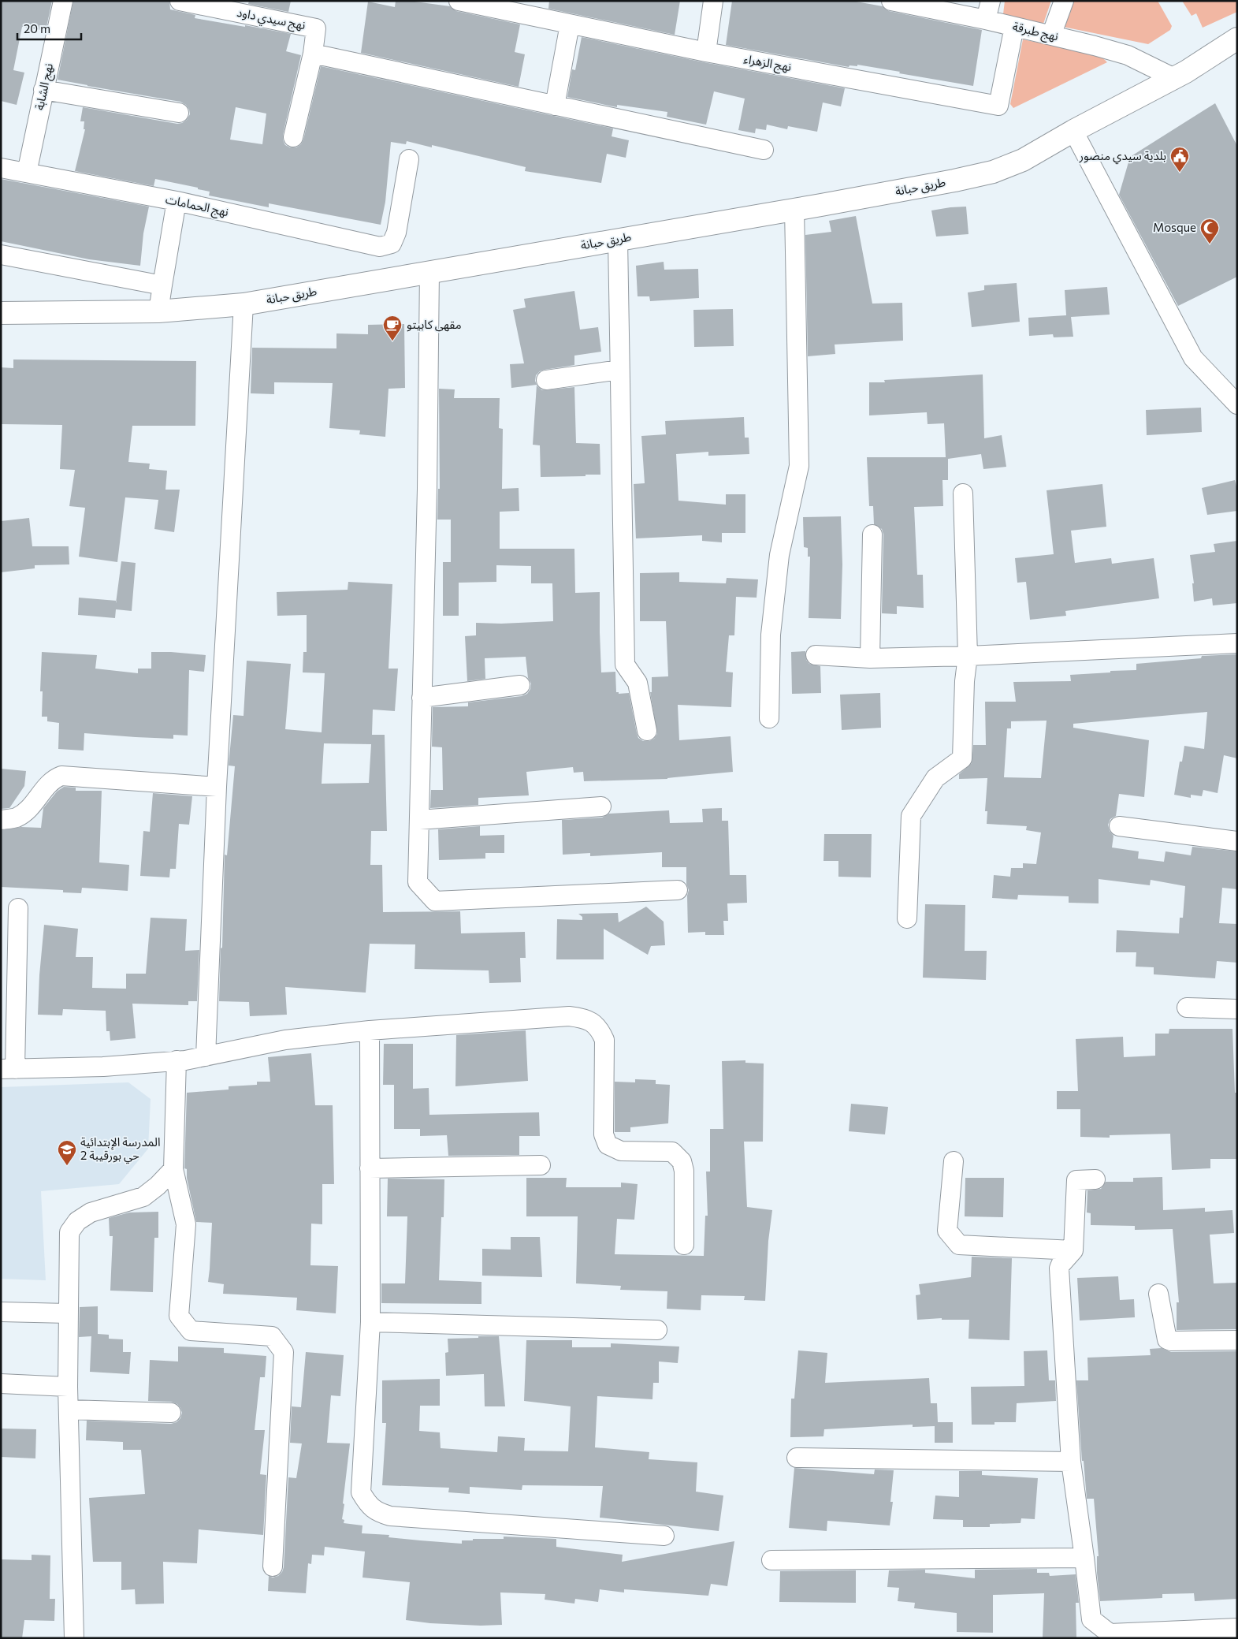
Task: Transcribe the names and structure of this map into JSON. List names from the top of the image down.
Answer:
{
  "streets": {
    "street": [
      "نهج سيدي داود",
      "نهج طبرقة",
      "نهج الزهراء",
      "نهج الشابة",
      "طريق حبانة",
      "نهج الحمامات"
    ]
  },
  "crossings": [
    ["نهج طبرقة", "نهج الزهراء"],
    ["نهج طبرقة", "طريق حبانة"],
    ["نهج الشابة", "نهج الحمامات"]
  ],
  "places": {
    "public building": ["بلدية سيدي منصور"],
    "mosque": ["Mosque"],
    "cafe": ["مقهى كابيتو"],
    "school or university": ["المدرسة الإبتدائية حي بورقيبة 2"]
  },
  "scale_bar": "20 m"
}
